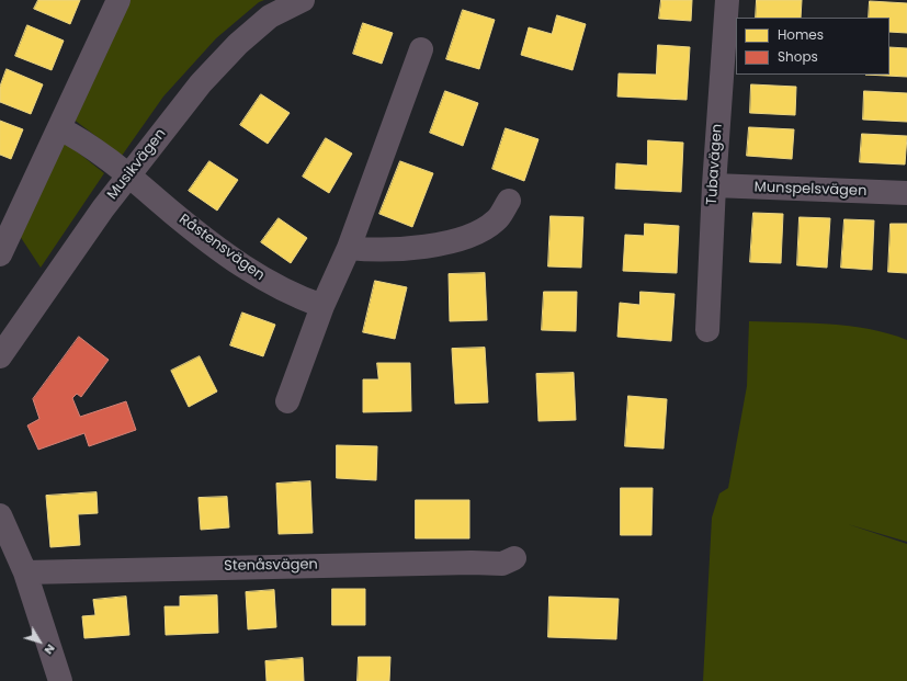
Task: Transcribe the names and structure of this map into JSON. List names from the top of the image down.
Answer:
{
  "streets": {
    "street": [
      "Musikvägen",
      "Tubavägen",
      "Munspelsvägen",
      "Råstensvägen",
      "Stenåsvägen"
    ]
  },
  "crossings": [
    ["Musikvägen", "Råstensvägen"],
    ["Tubavägen", "Munspelsvägen"]
  ],
  "legend": ["Homes", "Shops"],
  "north": "bottom right"
}
